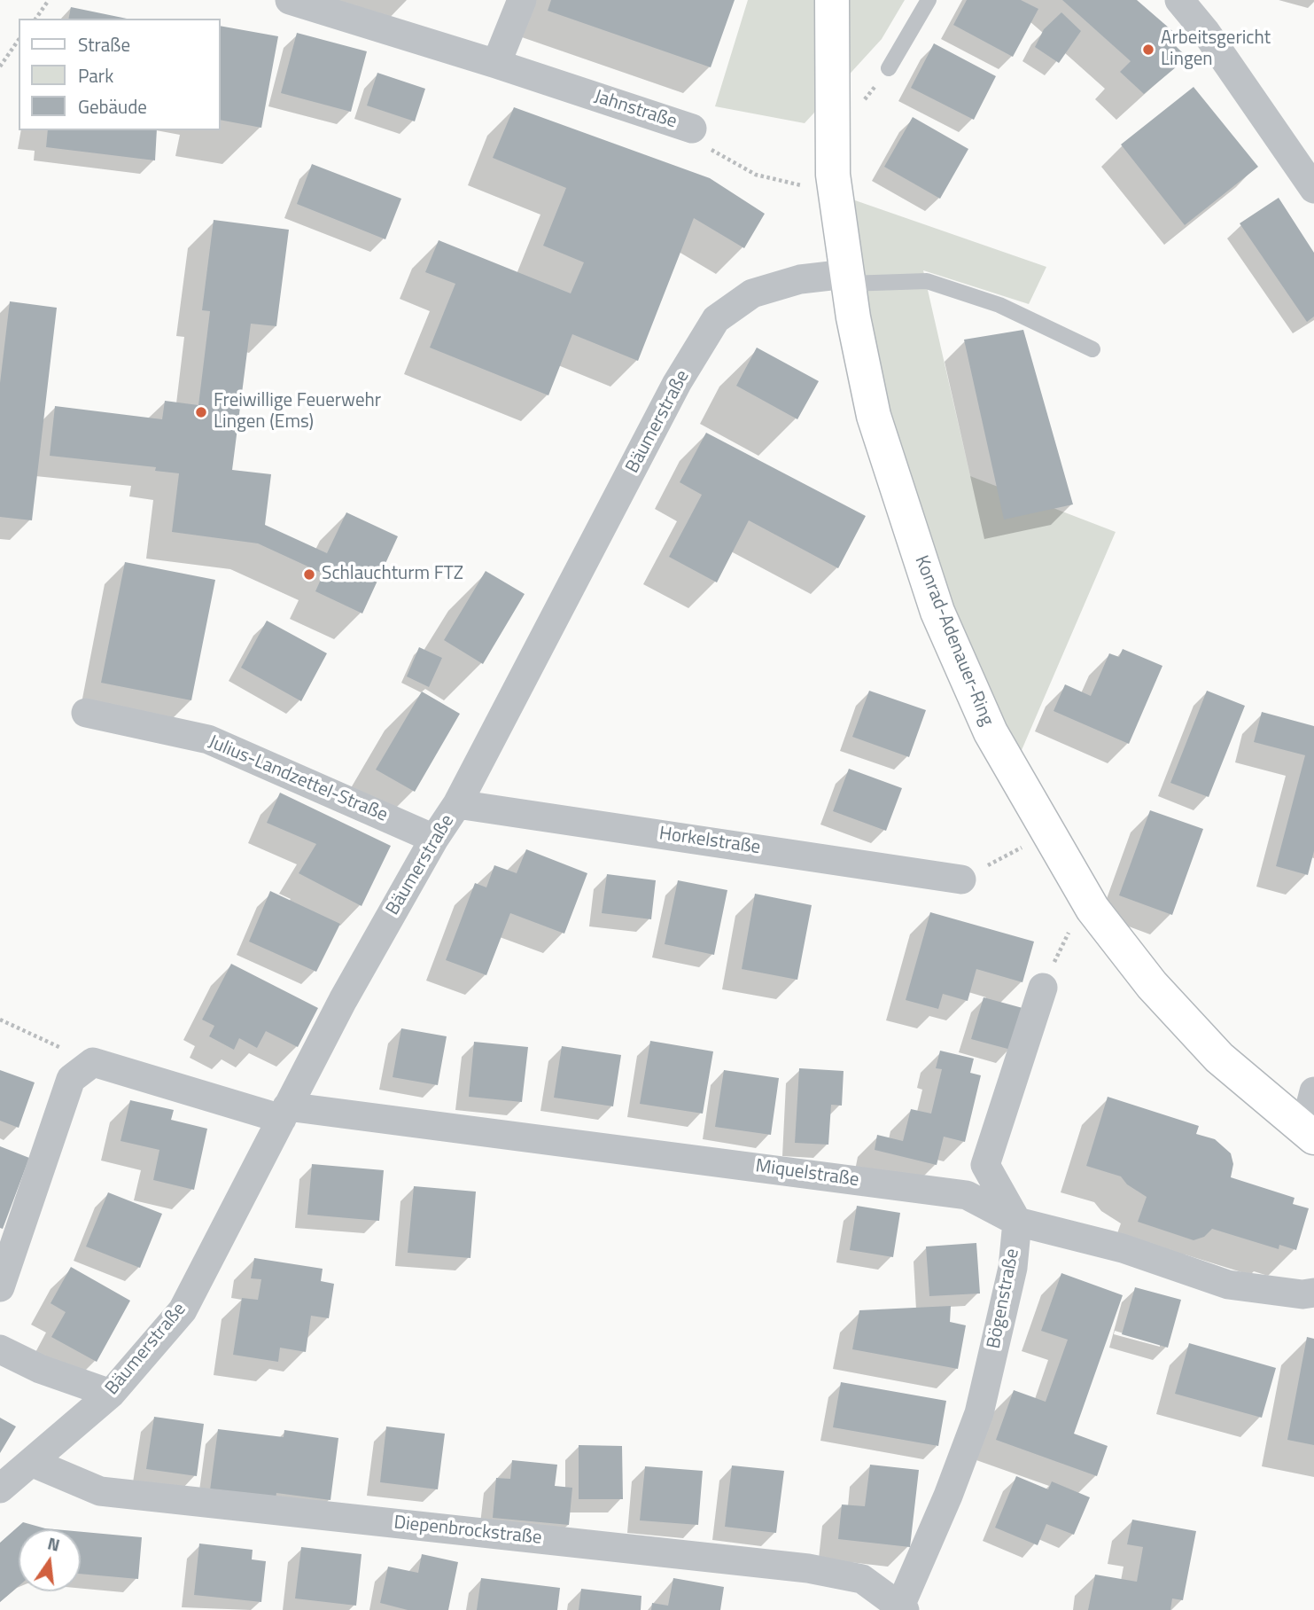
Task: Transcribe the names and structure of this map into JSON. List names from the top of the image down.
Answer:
{
  "streets": {
    "main road": ["Konrad-Adenauer-Ring"],
    "street": [
      "Jahnstraße",
      "Bäumerstraße",
      "Julius-Landzettel-Straße",
      "Horkelstraße",
      "Miquelstraße",
      "Bögenstraße",
      "Diepenbrockstraße"
    ]
  },
  "crossings": [
    ["Jahnstraße", "Konrad-Adenauer-Ring"],
    ["Bäumerstraße", "Konrad-Adenauer-Ring"],
    ["Bäumerstraße", "Julius-Landzettel-Straße"],
    ["Bäumerstraße", "Horkelstraße"],
    ["Bäumerstraße", "Miquelstraße"],
    ["Bäumerstraße", "Diepenbrockstraße"],
    ["Miquelstraße", "Bögenstraße"],
    ["Bögenstraße", "Diepenbrockstraße"]
  ],
  "places": ["Arbeitsgericht Lingen", "Freiwillige Feuerwehr Lingen (Ems)", "Schlauchturm FTZ"],
  "legend": ["Straße", "Park", "Gebäude"],
  "north": "top"
}
